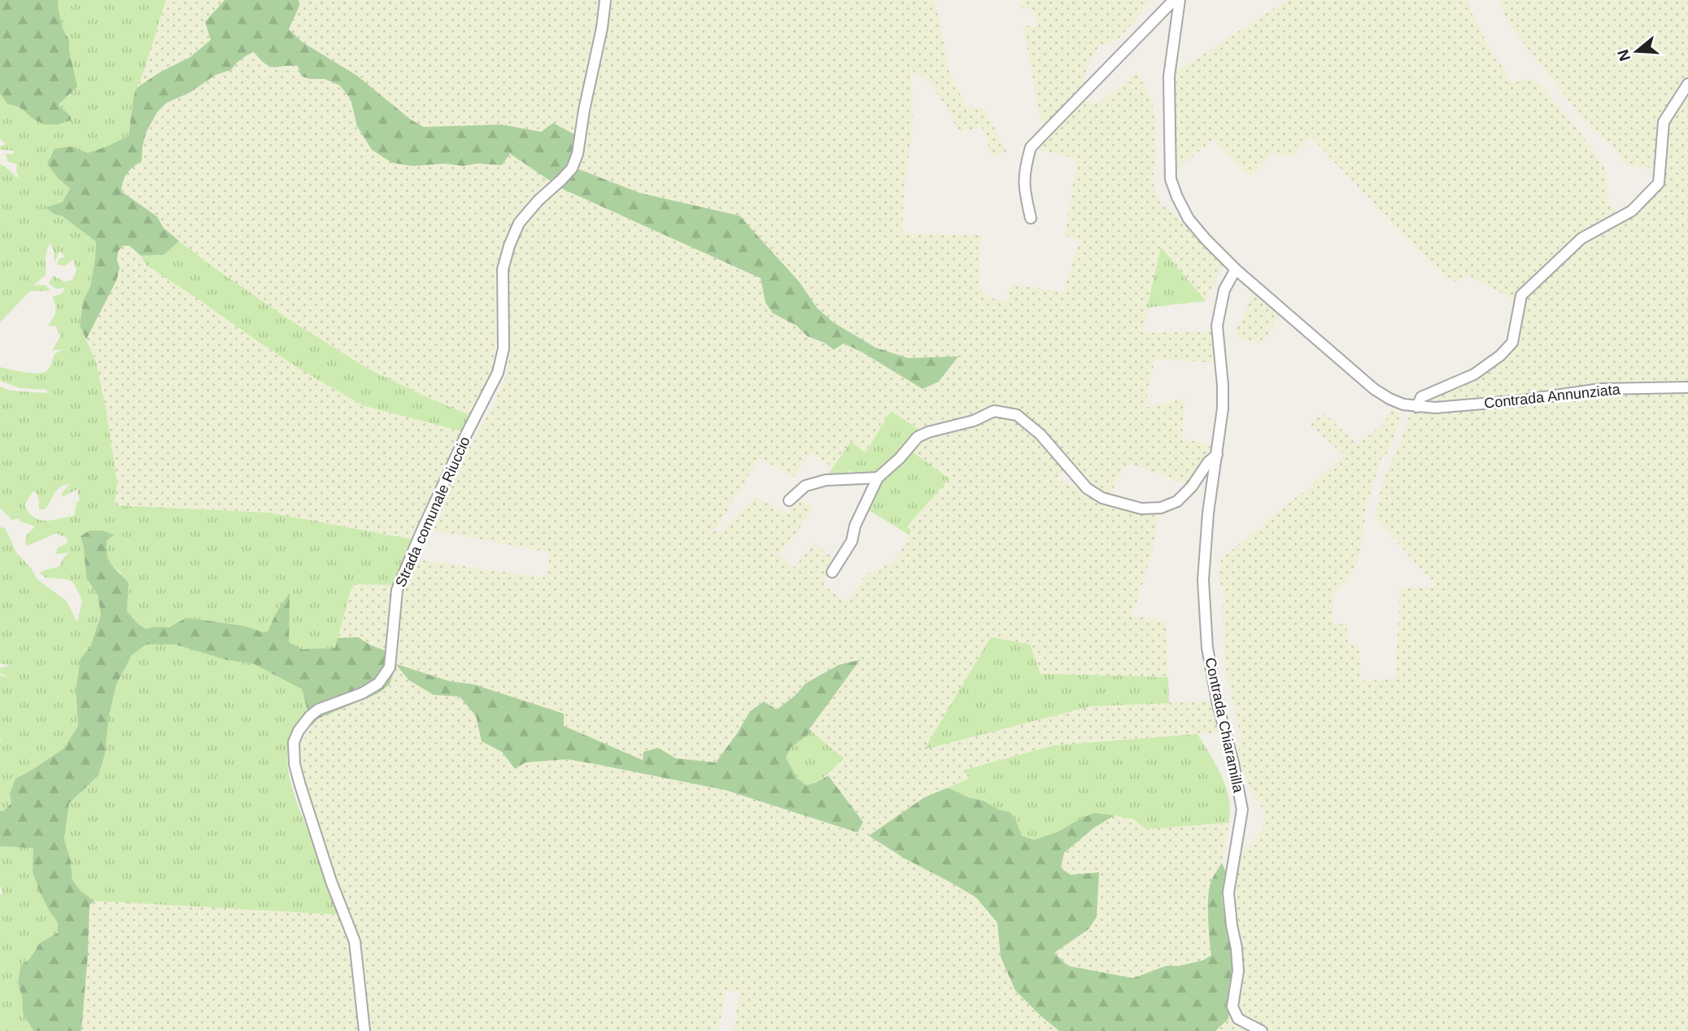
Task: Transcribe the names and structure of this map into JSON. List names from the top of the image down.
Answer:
{
  "streets": {
    "street": ["Contrada Annunziata", "Strada comunale Riuccio", "Contrada Chiaramilla"]
  },
  "crossings": [
    ["Contrada Annunziata", "Contrada Chiaramilla"]
  ],
  "north": "left"
}
